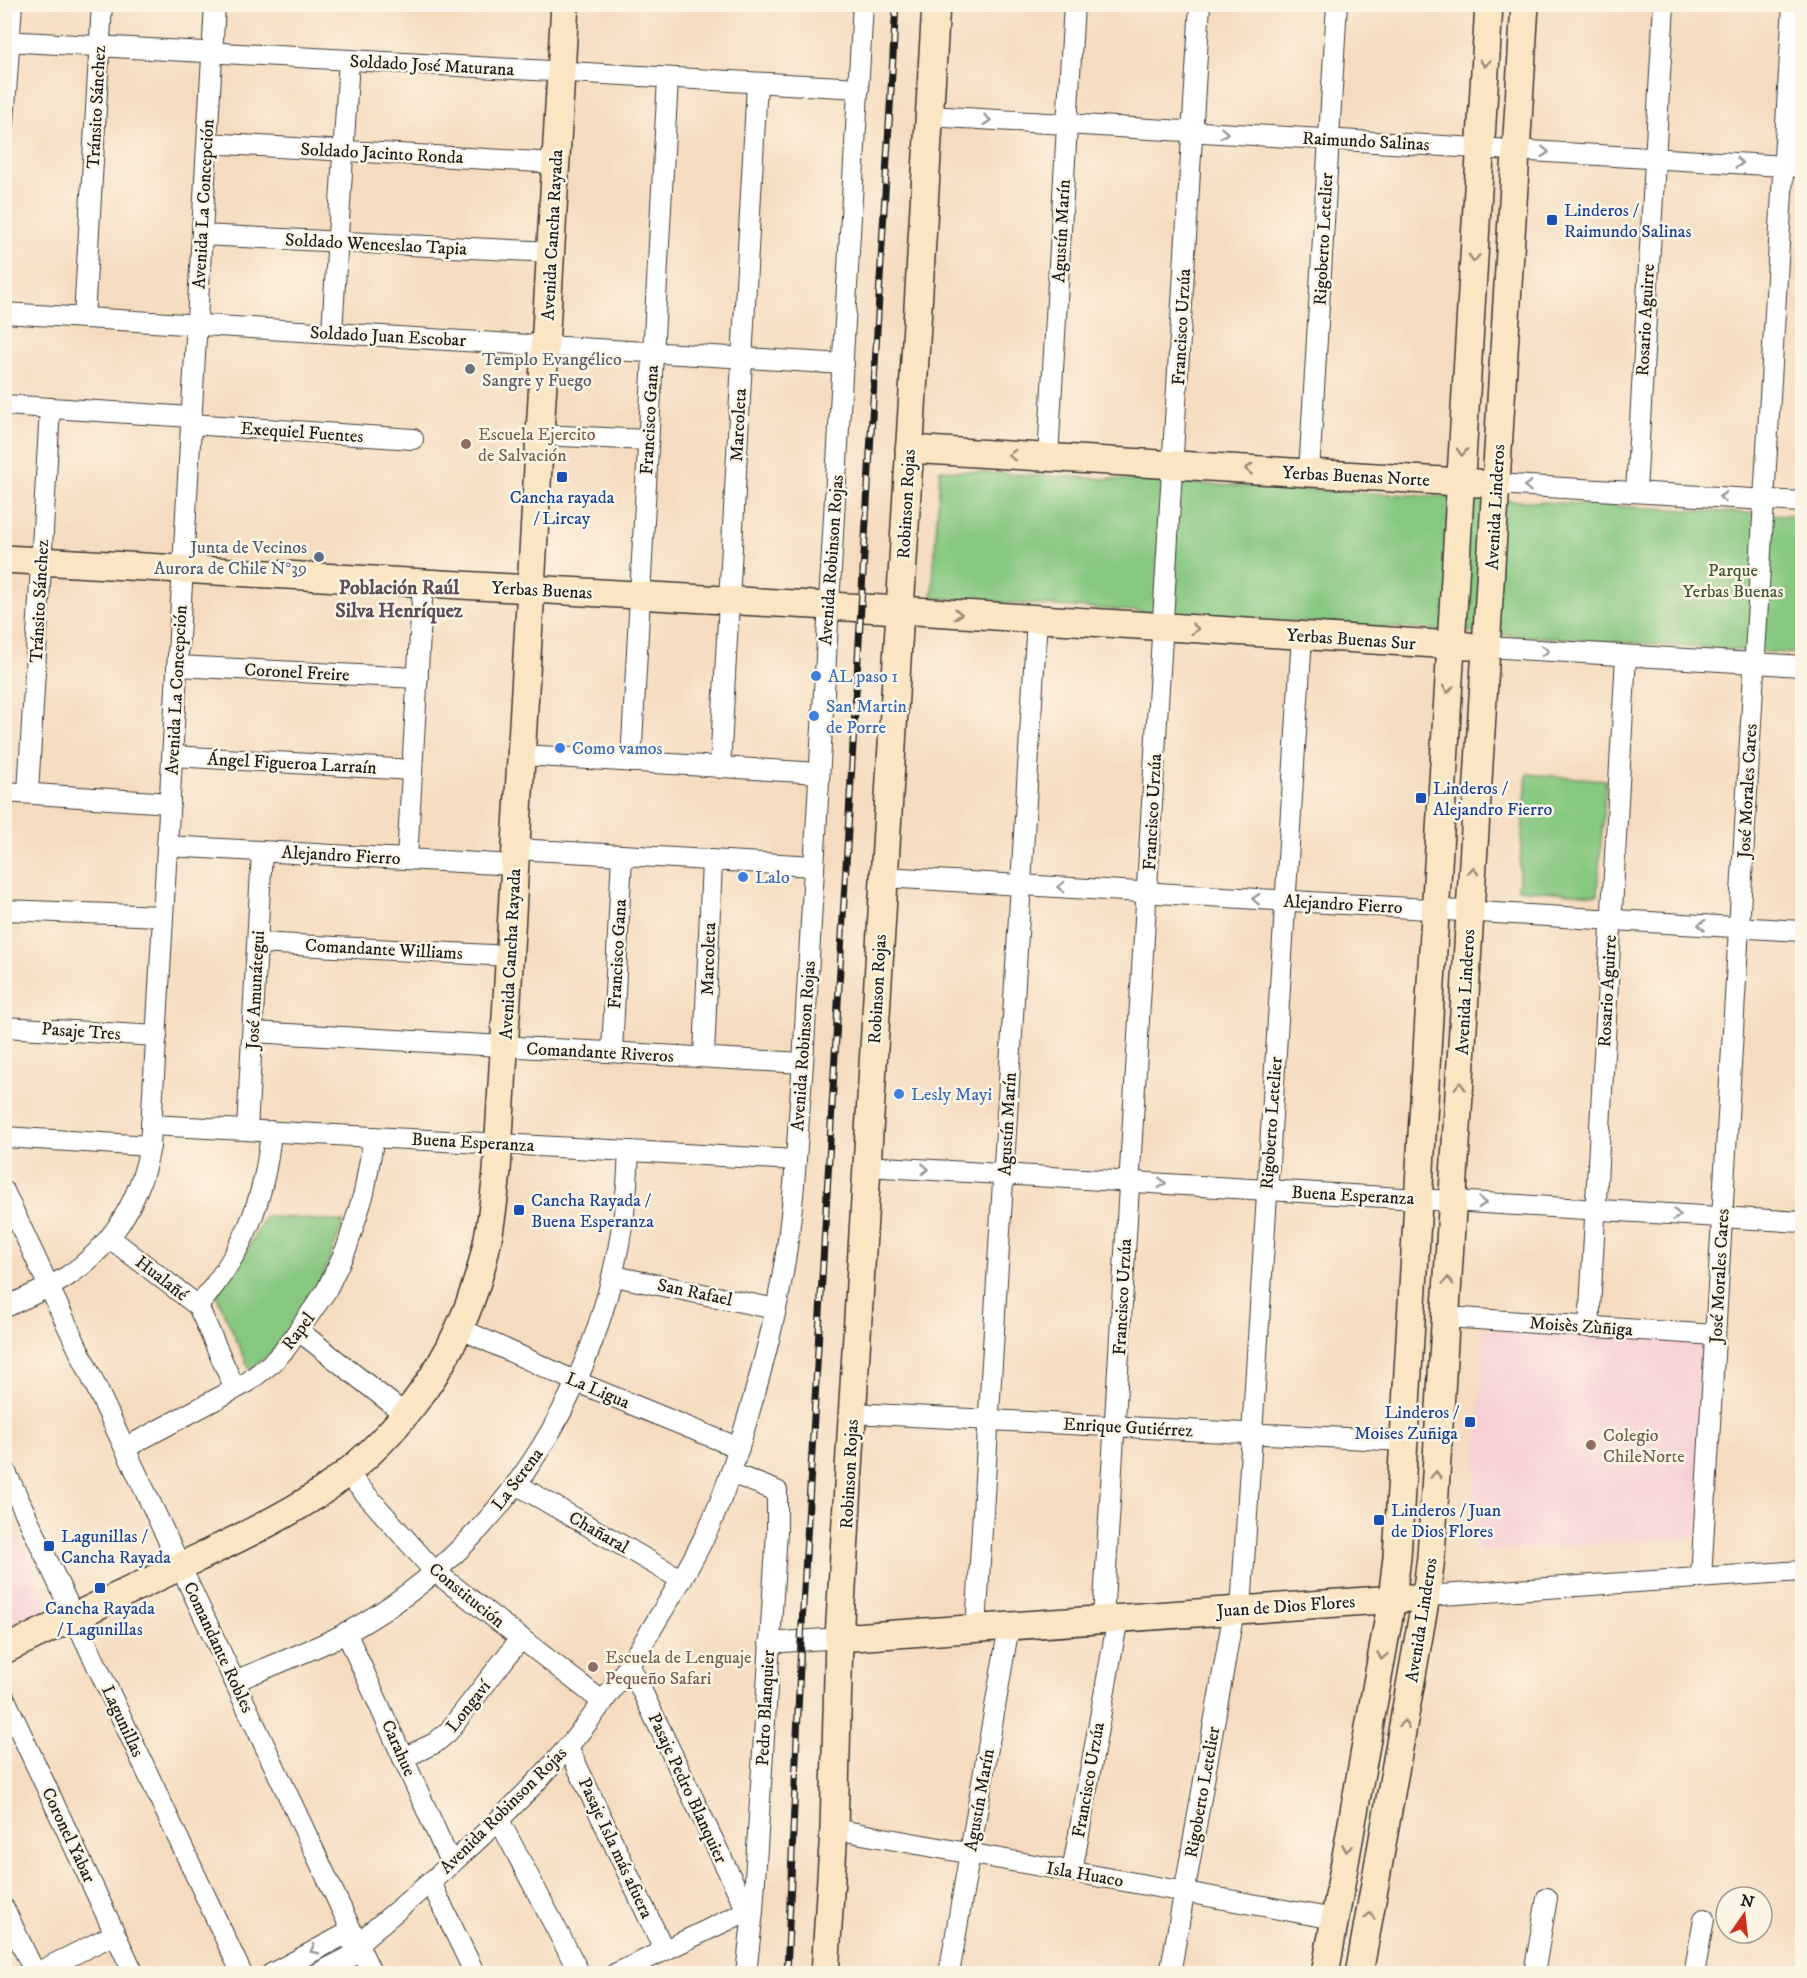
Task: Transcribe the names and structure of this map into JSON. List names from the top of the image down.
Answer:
{
  "streets": {
    "street": [
      "Soldado José Maturana",
      "Tránsito Sánchez",
      "Raimundo Salinas",
      "Soldado Jacinto Ronda",
      "Avenida La Concepción",
      "Agustín Marín",
      "Avenida Cancha Rayada",
      "Rigoberto Letelier",
      "Soldado Wenceslao Tapia",
      "Rosario Aguirre",
      "Francisco Urzúa",
      "Soldado Juan Escobar",
      "Francisco Gana",
      "Marcoleta",
      "Exequiel Fuentes",
      "Yerbas Buenas Norte",
      "Robinson Rojas",
      "Avenida Linderos",
      "Avenida Robinson Rojas",
      "Yerbas Buenas",
      "Yerbas Buenas Sur",
      "Coronel Freire",
      "Ángel Figueroa Larraín",
      "José Morales Cares",
      "Alejandro Fierro",
      "Comandante Williams",
      "José Amunátegui",
      "Pasaje Tres",
      "Comandante Riveros",
      "Buena Esperanza",
      "Hualañé",
      "San Rafael",
      "Moisès Zùñiga",
      "Rapel",
      "La Ligua",
      "Enrique Gutiérrez",
      "La Serena",
      "Chañaral",
      "Constitución",
      "Juan de Dios Flores",
      "Comandante Robles",
      "Longaví",
      "Pedro Blanquier",
      "Lagunillas",
      "Carahue",
      "Pasaje Pedro Blanquier",
      "Coronel Yabar",
      "Pasaje Isla más afuera",
      "Isla Huaco"
    ]
  },
  "crossings": [
    ["Soldado José Maturana", "Tránsito Sánchez"],
    ["Soldado José Maturana", "Avenida La Concepción"],
    ["Soldado José Maturana", "Avenida Cancha Rayada"],
    ["Soldado José Maturana", "Francisco Gana"],
    ["Soldado José Maturana", "Marcoleta"],
    ["Soldado José Maturana", "Avenida Robinson Rojas"],
    ["Tránsito Sánchez", "Soldado Juan Escobar"],
    ["Tránsito Sánchez", "Exequiel Fuentes"],
    ["Tránsito Sánchez", "Yerbas Buenas"],
    ["Raimundo Salinas", "Agustín Marín"],
    ["Raimundo Salinas", "Rigoberto Letelier"],
    ["Raimundo Salinas", "Rosario Aguirre"],
    ["Raimundo Salinas", "Francisco Urzúa"],
    ["Raimundo Salinas", "Robinson Rojas"],
    ["Raimundo Salinas", "Avenida Linderos"],
    ["Raimundo Salinas", "José Morales Cares"],
    ["Soldado Jacinto Ronda", "Avenida La Concepción"],
    ["Soldado Jacinto Ronda", "Avenida Cancha Rayada"],
    ["Avenida La Concepción", "Soldado Wenceslao Tapia"],
    ["Avenida La Concepción", "Soldado Juan Escobar"],
    ["Avenida La Concepción", "Exequiel Fuentes"],
    ["Avenida La Concepción", "Yerbas Buenas"],
    ["Avenida La Concepción", "Coronel Freire"],
    ["Avenida La Concepción", "Ángel Figueroa Larraín"],
    ["Avenida La Concepción", "Alejandro Fierro"],
    ["Avenida La Concepción", "Pasaje Tres"],
    ["Avenida La Concepción", "Buena Esperanza"],
    ["Avenida La Concepción", "Hualañé"],
    ["Avenida La Concepción", "Comandante Robles"],
    ["Agustín Marín", "Yerbas Buenas Norte"],
    ["Agustín Marín", "Yerbas Buenas Sur"],
    ["Agustín Marín", "Alejandro Fierro"],
    ["Agustín Marín", "Buena Esperanza"],
    ["Agustín Marín", "Enrique Gutiérrez"],
    ["Agustín Marín", "Juan de Dios Flores"],
    ["Agustín Marín", "Isla Huaco"],
    ["Avenida Cancha Rayada", "Soldado Wenceslao Tapia"],
    ["Avenida Cancha Rayada", "Soldado Juan Escobar"],
    ["Avenida Cancha Rayada", "Yerbas Buenas"],
    ["Avenida Cancha Rayada", "Alejandro Fierro"],
    ["Avenida Cancha Rayada", "Comandante Williams"],
    ["Avenida Cancha Rayada", "Comandante Riveros"],
    ["Avenida Cancha Rayada", "Buena Esperanza"],
    ["Avenida Cancha Rayada", "La Ligua"],
    ["Avenida Cancha Rayada", "Constitución"],
    ["Avenida Cancha Rayada", "Comandante Robles"],
    ["Avenida Cancha Rayada", "Lagunillas"],
    ["Rigoberto Letelier", "Yerbas Buenas Norte"],
    ["Rigoberto Letelier", "Yerbas Buenas Sur"],
    ["Rigoberto Letelier", "Alejandro Fierro"],
    ["Rigoberto Letelier", "Buena Esperanza"],
    ["Rigoberto Letelier", "Enrique Gutiérrez"],
    ["Rigoberto Letelier", "Juan de Dios Flores"],
    ["Rigoberto Letelier", "Isla Huaco"],
    ["Rosario Aguirre", "Yerbas Buenas Norte"],
    ["Rosario Aguirre", "Yerbas Buenas Sur"],
    ["Rosario Aguirre", "Alejandro Fierro"],
    ["Rosario Aguirre", "Buena Esperanza"],
    ["Rosario Aguirre", "Moisès Zùñiga"],
    ["Francisco Urzúa", "Yerbas Buenas Norte"],
    ["Francisco Urzúa", "Yerbas Buenas Sur"],
    ["Francisco Urzúa", "Alejandro Fierro"],
    ["Francisco Urzúa", "Buena Esperanza"],
    ["Francisco Urzúa", "Enrique Gutiérrez"],
    ["Francisco Urzúa", "Juan de Dios Flores"],
    ["Francisco Urzúa", "Isla Huaco"],
    ["Soldado Juan Escobar", "Francisco Gana"],
    ["Soldado Juan Escobar", "Marcoleta"],
    ["Soldado Juan Escobar", "Avenida Robinson Rojas"],
    ["Francisco Gana", "Yerbas Buenas"],
    ["Francisco Gana", "Alejandro Fierro"],
    ["Francisco Gana", "Comandante Riveros"],
    ["Marcoleta", "Yerbas Buenas"],
    ["Marcoleta", "Alejandro Fierro"],
    ["Marcoleta", "Comandante Riveros"],
    ["Yerbas Buenas Norte", "Robinson Rojas"],
    ["Yerbas Buenas Norte", "Avenida Linderos"],
    ["Yerbas Buenas Norte", "José Morales Cares"],
    ["Robinson Rojas", "Yerbas Buenas"],
    ["Robinson Rojas", "Yerbas Buenas Sur"],
    ["Robinson Rojas", "Alejandro Fierro"],
    ["Robinson Rojas", "Buena Esperanza"],
    ["Robinson Rojas", "Enrique Gutiérrez"],
    ["Robinson Rojas", "Juan de Dios Flores"],
    ["Robinson Rojas", "Isla Huaco"],
    ["Avenida Linderos", "Yerbas Buenas Sur"],
    ["Avenida Linderos", "Alejandro Fierro"],
    ["Avenida Linderos", "Buena Esperanza"],
    ["Avenida Linderos", "Moisès Zùñiga"],
    ["Avenida Linderos", "Enrique Gutiérrez"],
    ["Avenida Linderos", "Juan de Dios Flores"],
    ["Avenida Linderos", "Isla Huaco"],
    ["Avenida Robinson Rojas", "Yerbas Buenas"],
    ["Avenida Robinson Rojas", "Alejandro Fierro"],
    ["Avenida Robinson Rojas", "Comandante Riveros"],
    ["Avenida Robinson Rojas", "Buena Esperanza"],
    ["Avenida Robinson Rojas", "San Rafael"],
    ["Avenida Robinson Rojas", "La Ligua"],
    ["Avenida Robinson Rojas", "Chañaral"],
    ["Avenida Robinson Rojas", "Constitución"],
    ["Avenida Robinson Rojas", "Comandante Robles"],
    ["Avenida Robinson Rojas", "Pedro Blanquier"],
    ["Avenida Robinson Rojas", "Carahue"],
    ["Avenida Robinson Rojas", "Pasaje Pedro Blanquier"],
    ["Avenida Robinson Rojas", "Pasaje Isla más afuera"],
    ["Yerbas Buenas", "Yerbas Buenas Sur"],
    ["Yerbas Buenas Sur", "José Morales Cares"],
    ["José Morales Cares", "Alejandro Fierro"],
    ["José Morales Cares", "Buena Esperanza"],
    ["José Morales Cares", "Moisès Zùñiga"],
    ["José Morales Cares", "Juan de Dios Flores"],
    ["Alejandro Fierro", "José Amunátegui"],
    ["Comandante Williams", "José Amunátegui"],
    ["José Amunátegui", "Comandante Riveros"],
    ["José Amunátegui", "Buena Esperanza"],
    ["Buena Esperanza", "Rapel"],
    ["Buena Esperanza", "La Serena"],
    ["Hualañé", "Rapel"],
    ["San Rafael", "La Serena"],
    ["Rapel", "Comandante Robles"],
    ["La Ligua", "La Serena"],
    ["La Serena", "Chañaral"],
    ["La Serena", "Constitución"],
    ["La Serena", "Comandante Robles"],
    ["La Serena", "Carahue"],
    ["Constitución", "Longaví"],
    ["Juan de Dios Flores", "Pedro Blanquier"],
    ["Longaví", "Carahue"],
    ["Pedro Blanquier", "Pasaje Pedro Blanquier"]
  ],
  "one_way": ["Raimundo Salinas", "Yerbas Buenas Norte", "Yerbas Buenas Sur"],
  "districts": ["Población Raúl Silva Henríquez"],
  "parks": ["Parque Yerbas Buenas"],
  "places": {
    "transit": [
      "Linderos / Raimundo Salinas",
      "Cancha rayada / Lircay",
      "Linderos / Alejandro Fierro",
      "Cancha Rayada / Buena Esperanza",
      "Linderos / Moises Zuñiga",
      "Linderos / Juan de Dios Flores",
      "Lagunillas / Cancha Rayada",
      "Cancha Rayada / Lagunillas"
    ],
    "other": [
      "Templo Evangélico Sangre y Fuego",
      "Escuela Ejercito de Salvación",
      "Junta de Vecinos Aurora de Chile N°39",
      "AL paso 1",
      "San Martin de Porre",
      "Como vamos",
      "Lalo",
      "Lesly Mayi",
      "Colegio ChileNorte",
      "Escuela de Lenguaje Pequeño Safari"
    ]
  },
  "north": "top"
}
